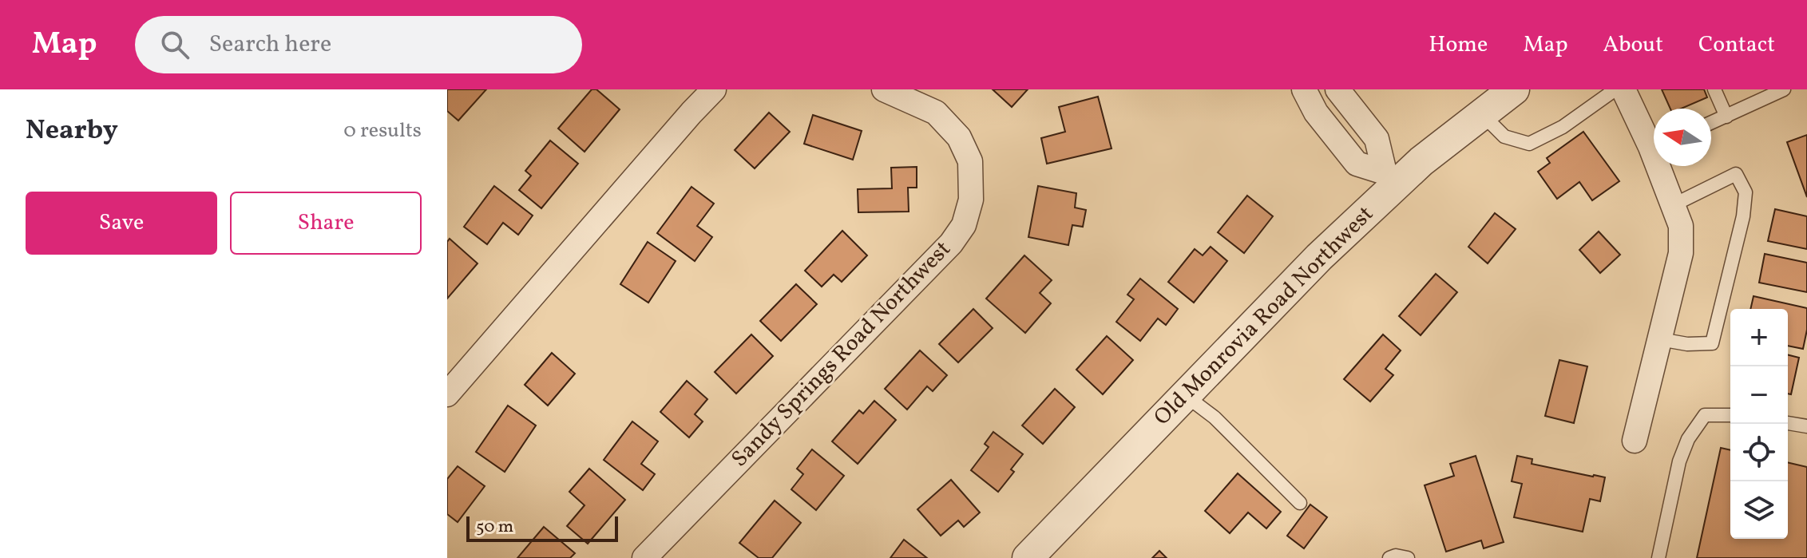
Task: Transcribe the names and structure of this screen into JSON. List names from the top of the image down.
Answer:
{
  "streets": {
    "street": ["Old Monrovia Road Northwest", "Sandy Springs Road Northwest"]
  },
  "scale_bar": "50 m",
  "north": "left",
  "page": {
    "header": "Map",
    "search": "Search here",
    "nav": [
      "Home",
      "Map",
      "About",
      "Contact"
    ],
    "heading": ["Nearby", "0 results"],
    "buttons": ["Save", "Share"],
    "map_buttons": ["+", "−"],
    "scale": "50 m"
  }
}
